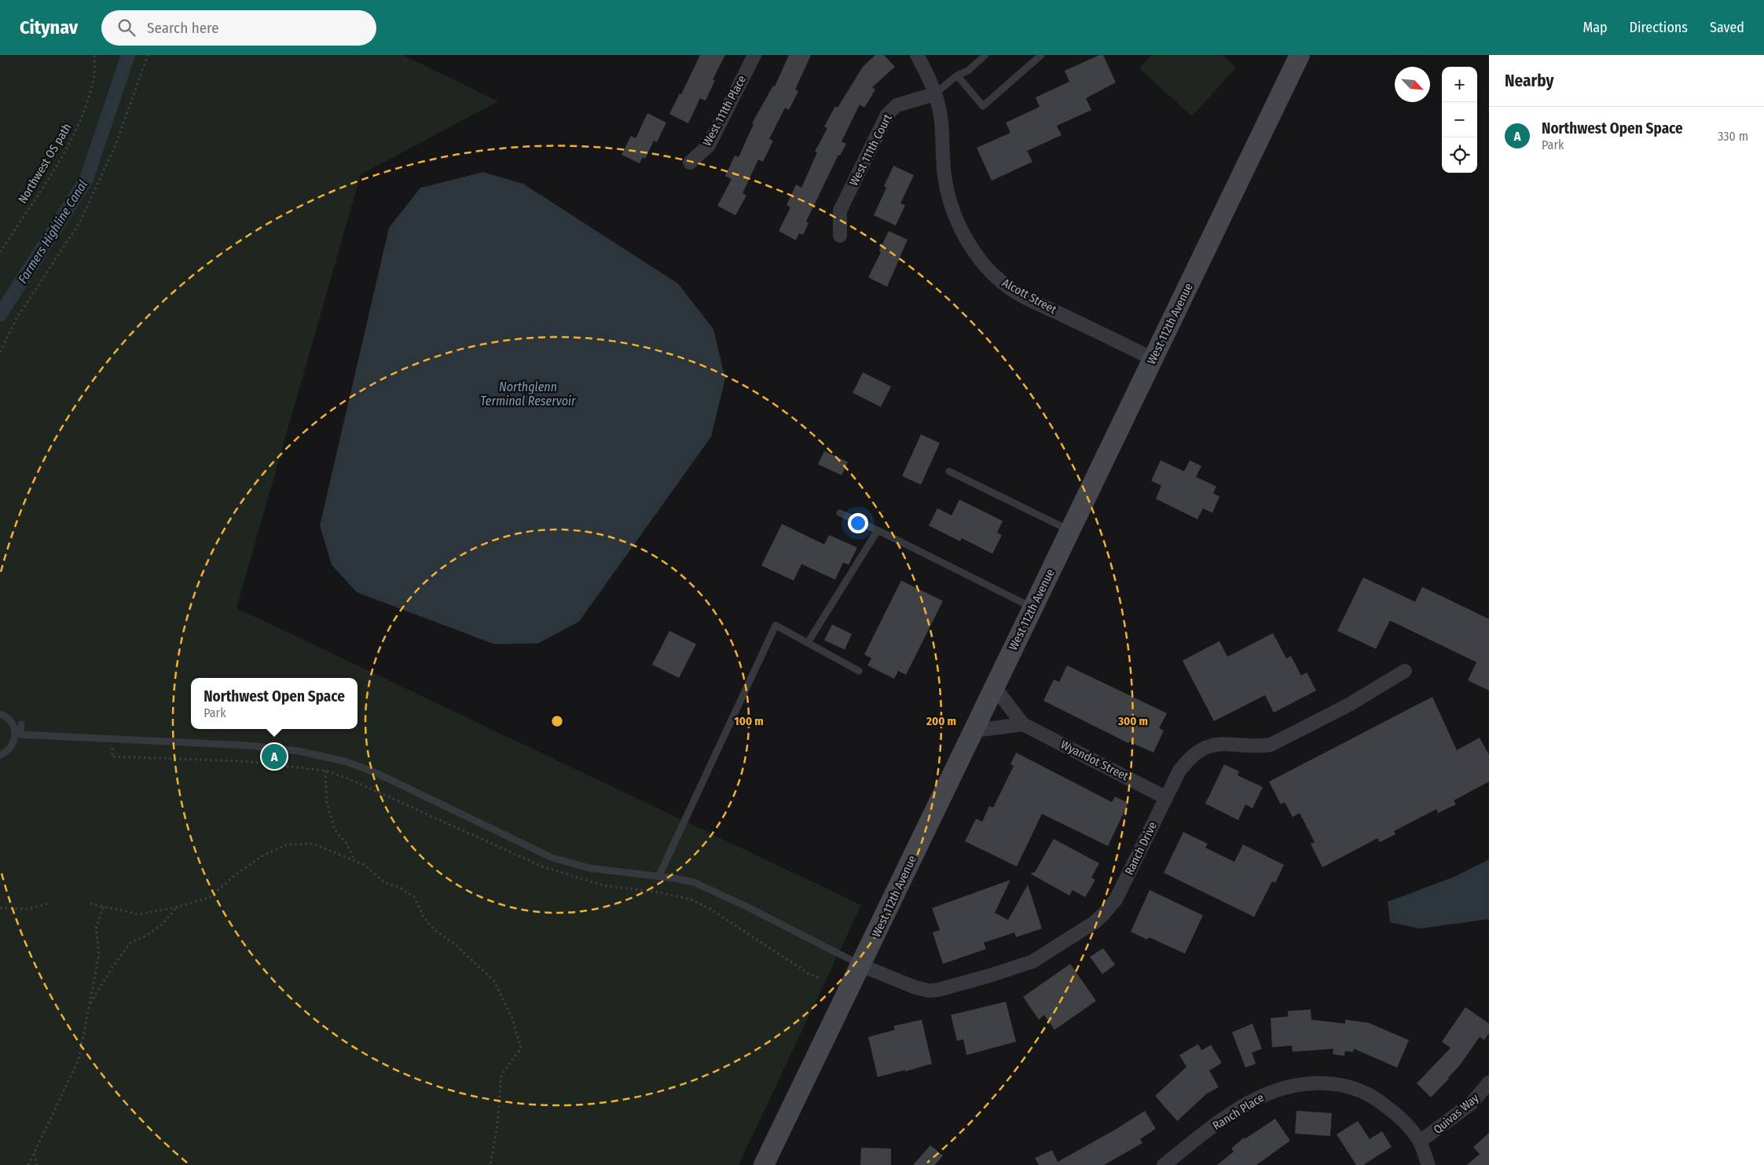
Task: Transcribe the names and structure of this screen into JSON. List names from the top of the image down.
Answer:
{
  "streets": {
    "main road": ["West 112th Avenue"],
    "street": [
      "West 111th Place",
      "West 111th Court",
      "Alcott Street",
      "Wyandot Street",
      "Ranch Drive",
      "Ranch Place",
      "Quivas Way"
    ],
    "path": ["Northwest OS path"]
  },
  "crossings": [
    ["West 111th Court", "Alcott Street"],
    ["Alcott Street", "West 112th Avenue"],
    ["West 112th Avenue", "Wyandot Street"],
    ["West 112th Avenue", "Ranch Drive"],
    ["Wyandot Street", "Ranch Drive"],
    ["Ranch Place", "Quivas Way"]
  ],
  "water": ["Farmers Highline Canal", "Northglenn Terminal Reservoir"],
  "north": "bottom right",
  "page": {
    "header": "Citynav",
    "search": "Search here",
    "nav": ["Map", "Directions", "Saved"],
    "heading": "Nearby",
    "map_buttons": ["+", "−"],
    "list": [
      {
        "mark": "A",
        "name": "Northwest Open Space",
        "note": "Park",
        "value": "330 m"
      }
    ],
    "popup": ["Northwest Open Space", "Park"],
    "pins": "A"
  },
  "rings": ["100 m", "200 m", "300 m"]
}
